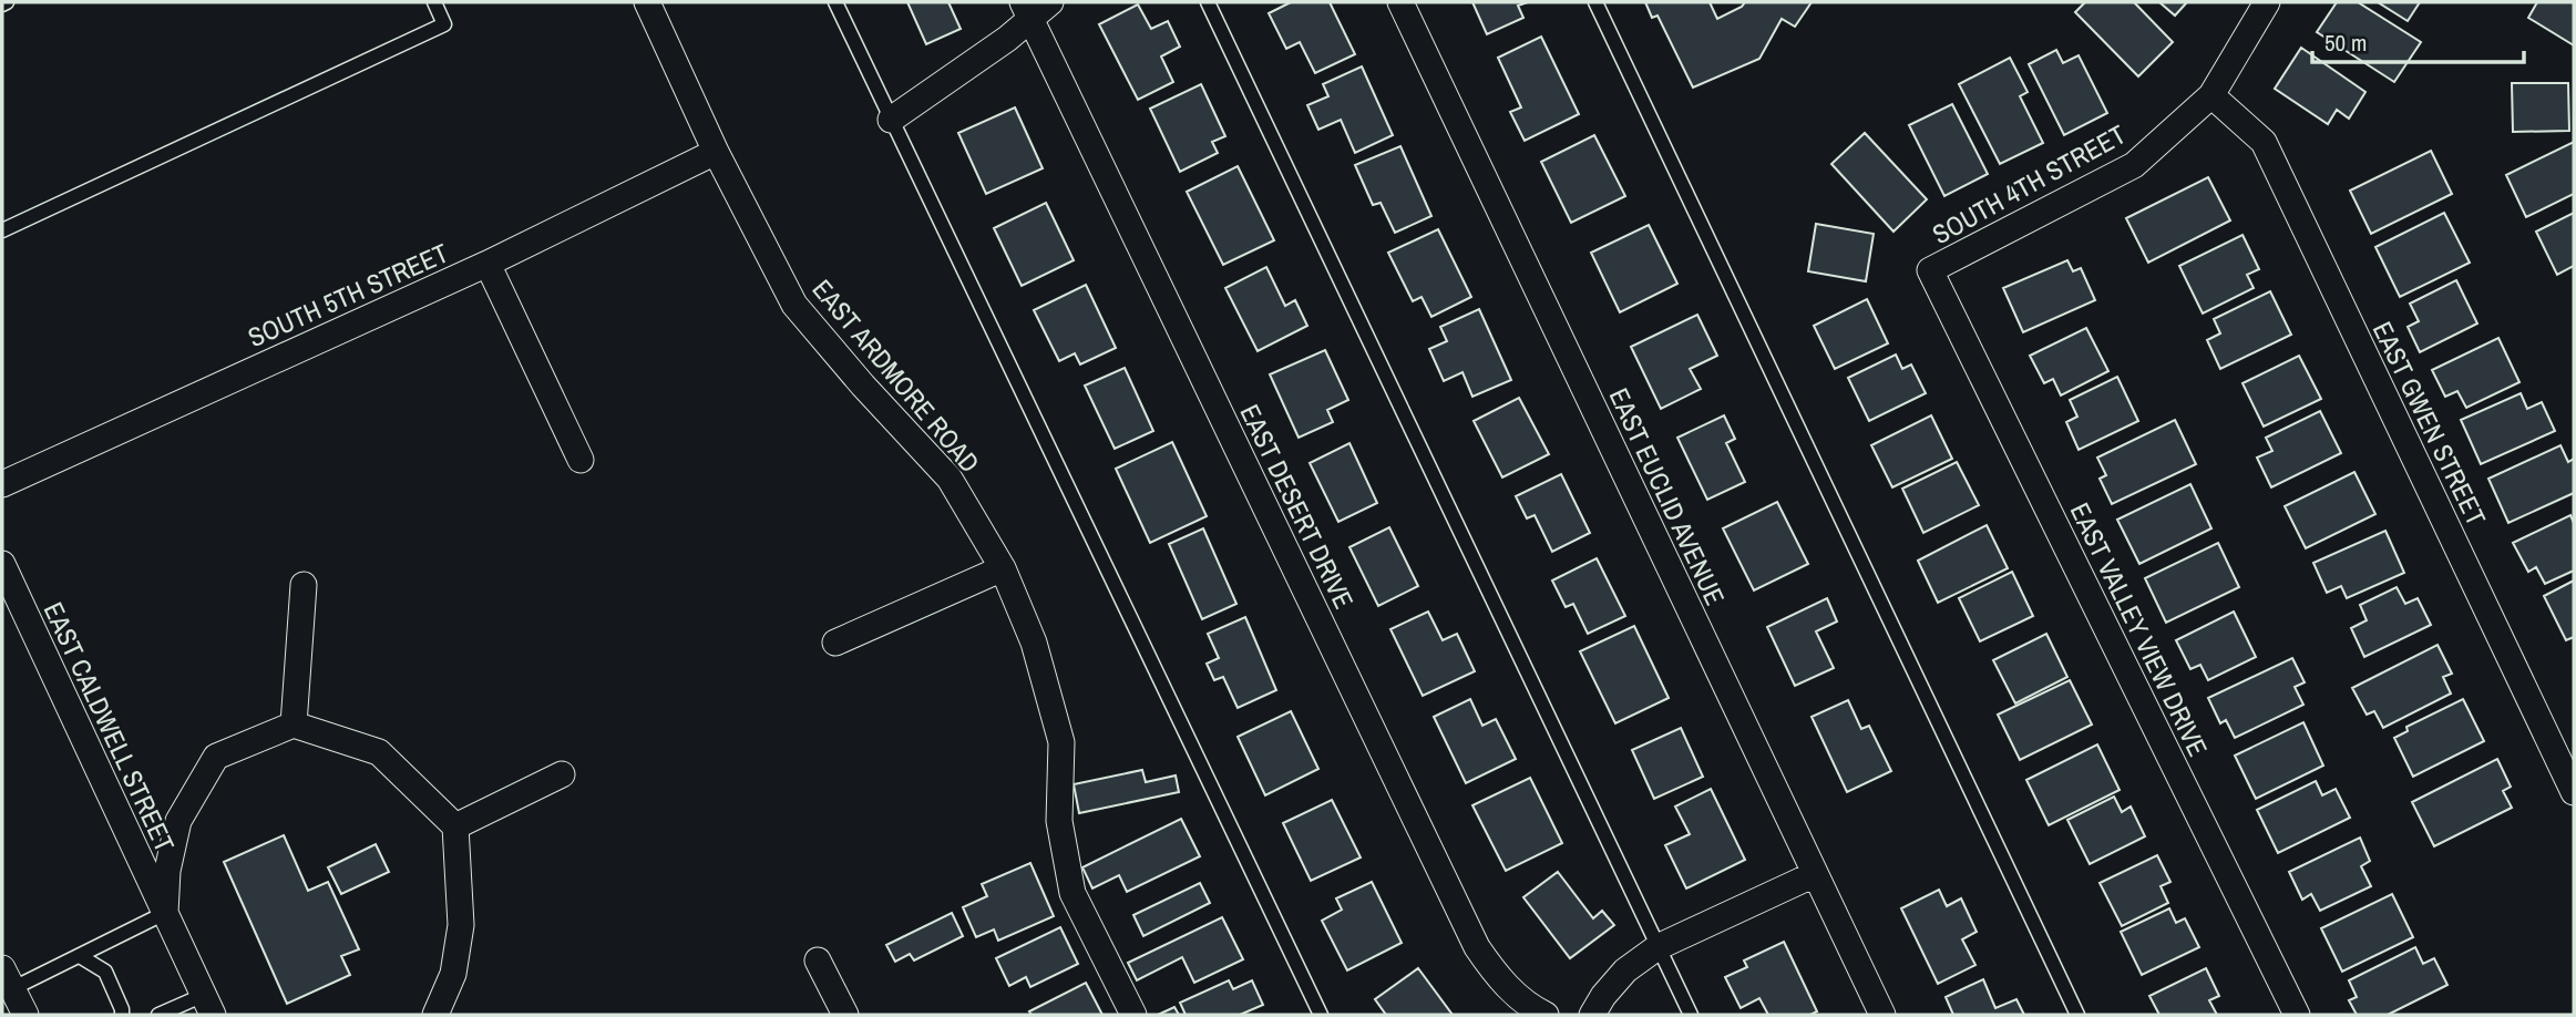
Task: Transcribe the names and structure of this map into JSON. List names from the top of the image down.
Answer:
{
  "streets": {
    "street": [
      "SOUTH 4TH STREET",
      "SOUTH 5TH STREET",
      "EAST ARDMORE ROAD",
      "EAST GWEN STREET",
      "EAST EUCLID AVENUE",
      "EAST DESERT DRIVE",
      "EAST VALLEY VIEW DRIVE",
      "EAST CALDWELL STREET"
    ]
  },
  "crossings": [
    ["SOUTH 4TH STREET", "EAST GWEN STREET"],
    ["SOUTH 4TH STREET", "EAST VALLEY VIEW DRIVE"],
    ["SOUTH 5TH STREET", "EAST ARDMORE ROAD"]
  ],
  "scale_bar": "50 m"
}
